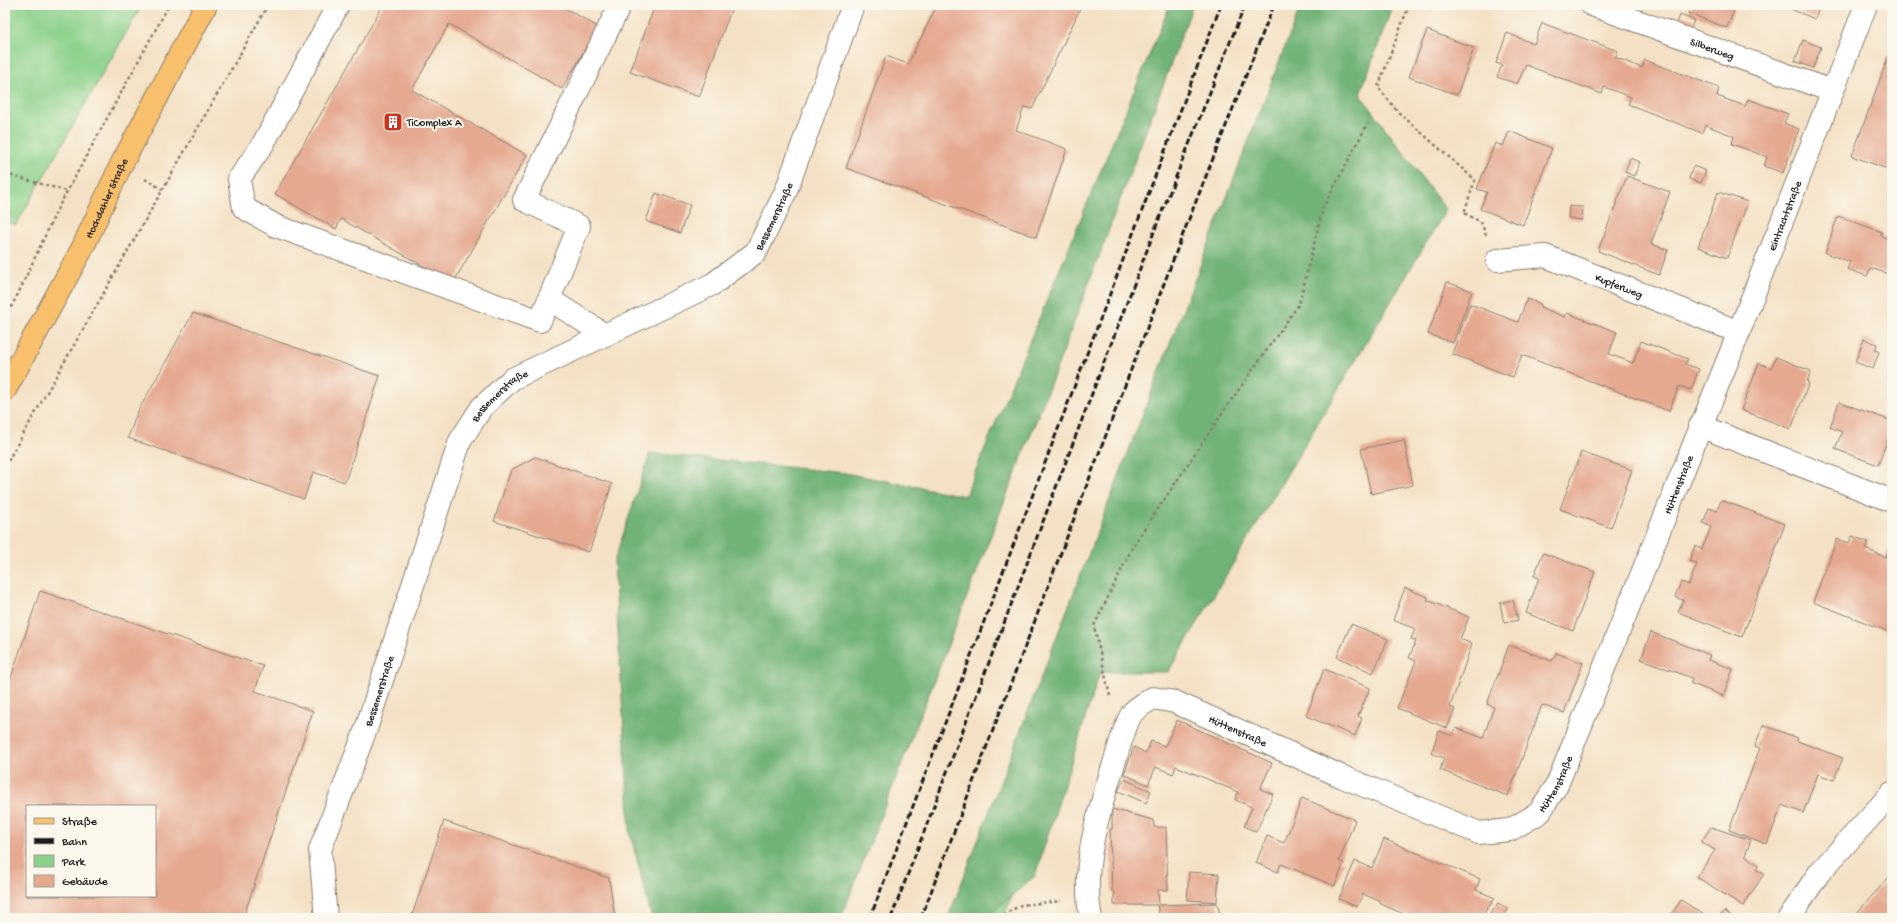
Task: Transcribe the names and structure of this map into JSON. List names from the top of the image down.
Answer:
{
  "streets": {
    "main road": ["Hochdahler Straße"],
    "street": [
      "Silberweg",
      "Bessemerstraße",
      "Eintrachtstraße",
      "Kupferweg",
      "Hüttenstraße"
    ]
  },
  "crossings": [
    ["Silberweg", "Eintrachtstraße"],
    ["Eintrachtstraße", "Kupferweg"],
    ["Eintrachtstraße", "Hüttenstraße"]
  ],
  "places": {
    "building": ["TiComplex A"]
  },
  "legend": [
    "Straße",
    "Bahn",
    "Park",
    "Gebäude"
  ]
}
